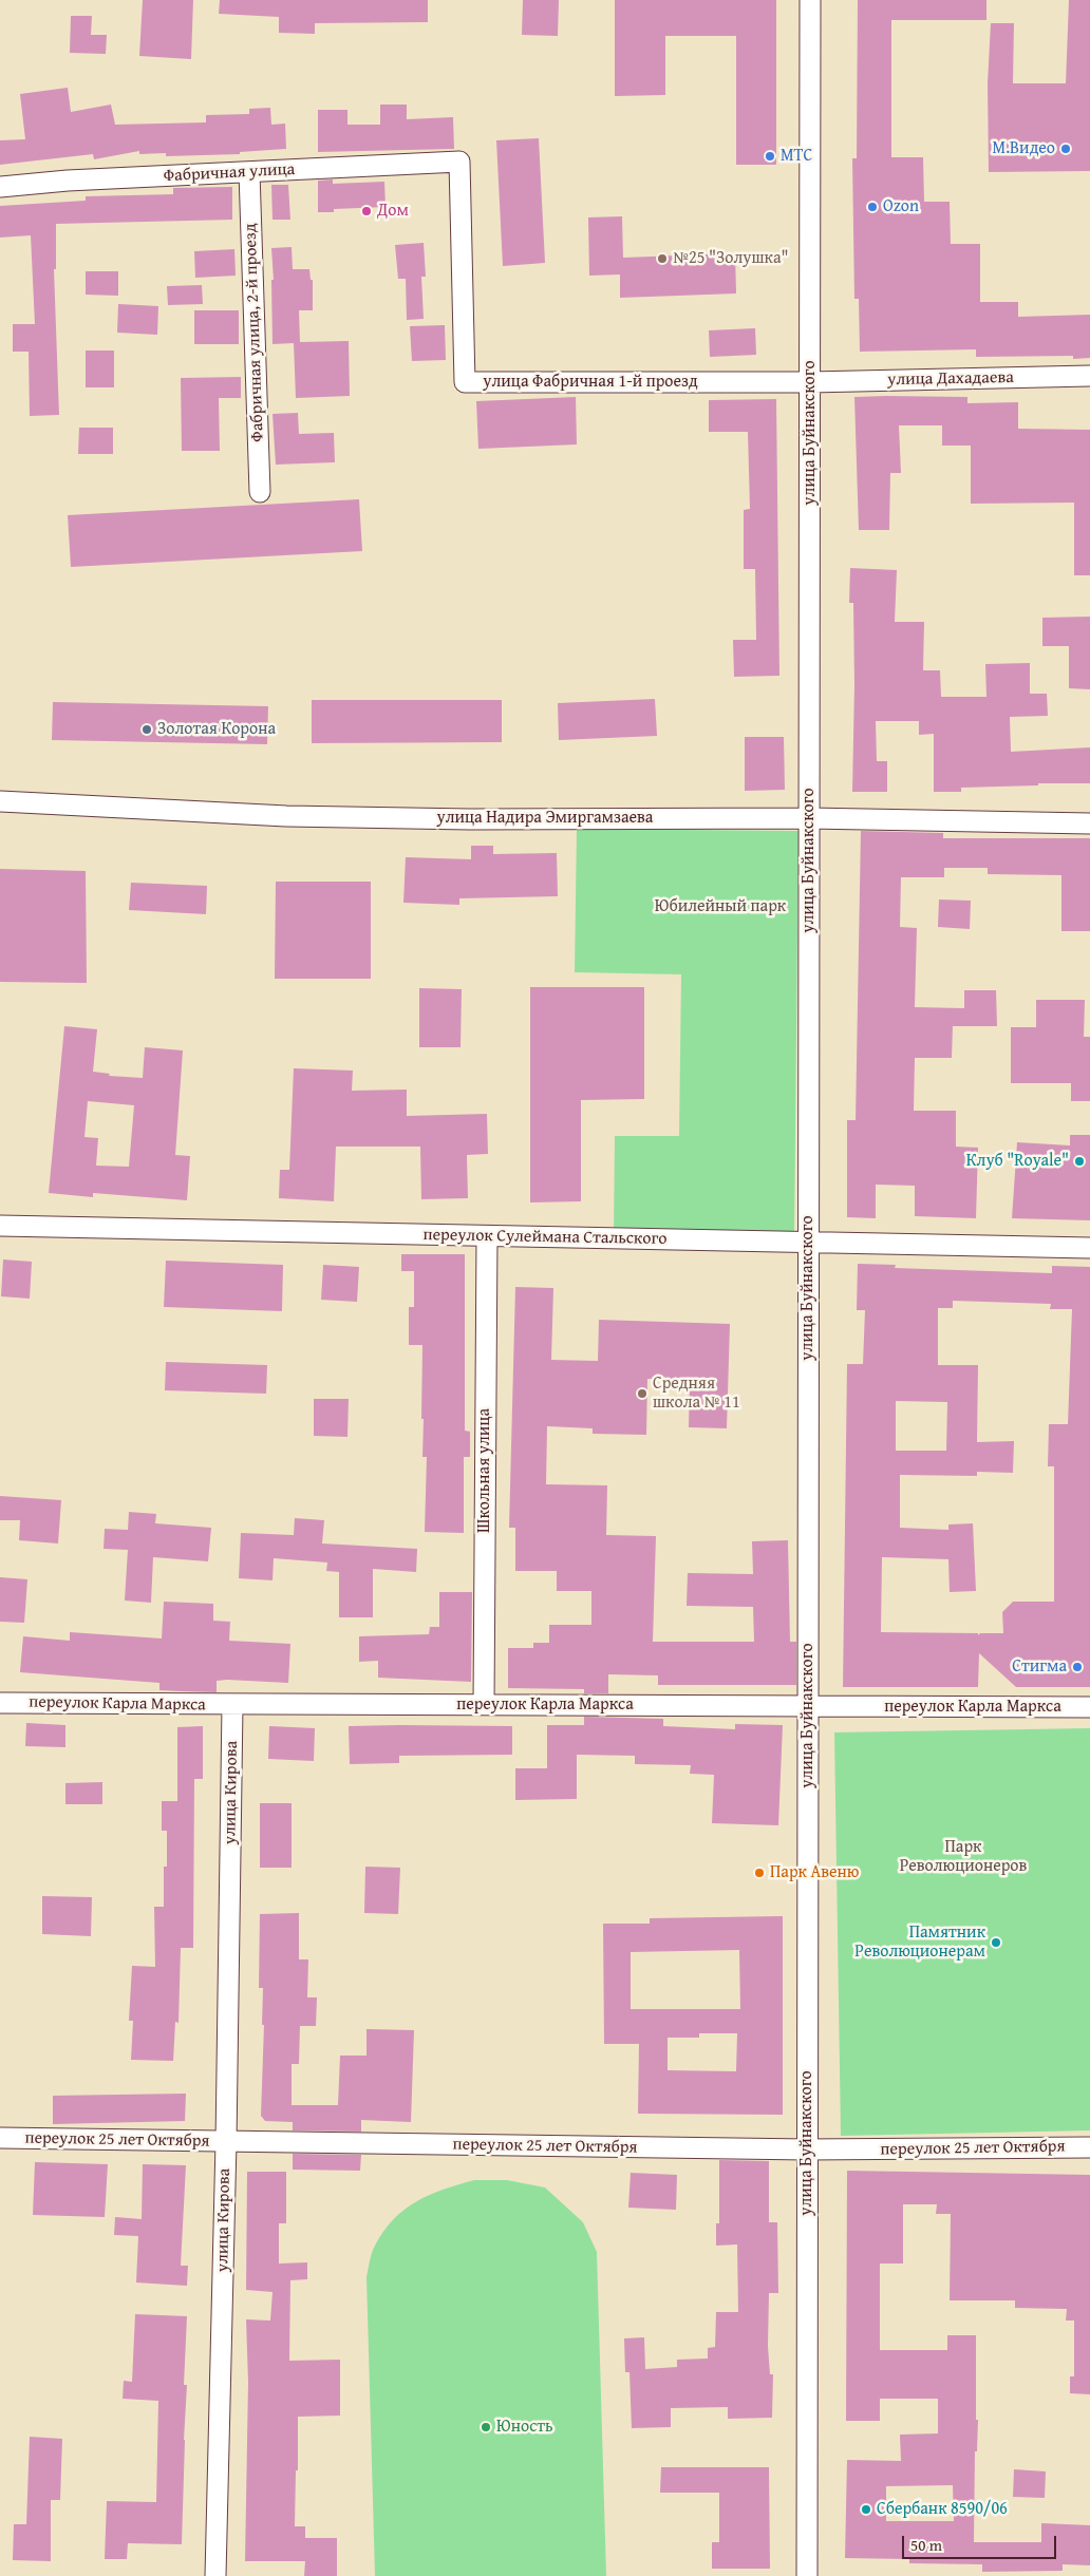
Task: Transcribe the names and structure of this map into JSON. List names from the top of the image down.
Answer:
{
  "streets": {
    "street": [
      "Фабричная улица",
      "Фабричная улица, 2-й проезд",
      "улица Дахадаева",
      "улица Фабричная 1-й проезд",
      "улица Буйнакского",
      "улица Надира Эмиргамзаева",
      "переулок Сулеймана Стальского",
      "Школьная улица",
      "переулок Карла Маркса",
      "улица Кирова",
      "переулок 25 лет Октября"
    ]
  },
  "crossings": [
    ["Фабричная улица", "Фабричная улица, 2-й проезд"],
    ["Фабричная улица", "улица Фабричная 1-й проезд"],
    ["улица Дахадаева", "улица Фабричная 1-й проезд"],
    ["улица Дахадаева", "улица Буйнакского"],
    ["улица Фабричная 1-й проезд", "улица Буйнакского"],
    ["улица Буйнакского", "улица Надира Эмиргамзаева"],
    ["улица Буйнакского", "переулок Сулеймана Стальского"],
    ["улица Буйнакского", "переулок Карла Маркса"],
    ["улица Буйнакского", "переулок 25 лет Октября"],
    ["переулок Сулеймана Стальского", "Школьная улица"],
    ["Школьная улица", "переулок Карла Маркса"],
    ["переулок Карла Маркса", "улица Кирова"],
    ["улица Кирова", "переулок 25 лет Октября"]
  ],
  "parks": ["Юбилейный парк", "Парк Революционеров"],
  "places": [
    "М.Видео",
    "МТС",
    "Ozon",
    "Дом",
    "№25 \"Золушка\"",
    "Золотая Корона",
    "Клуб \"Royale\"",
    "Средняя школа № 11",
    "Стигма",
    "Парк Авеню",
    "Памятник Революционерам",
    "Юность",
    "Сбербанк 8590/06"
  ],
  "scale_bar": "50 m"
}
